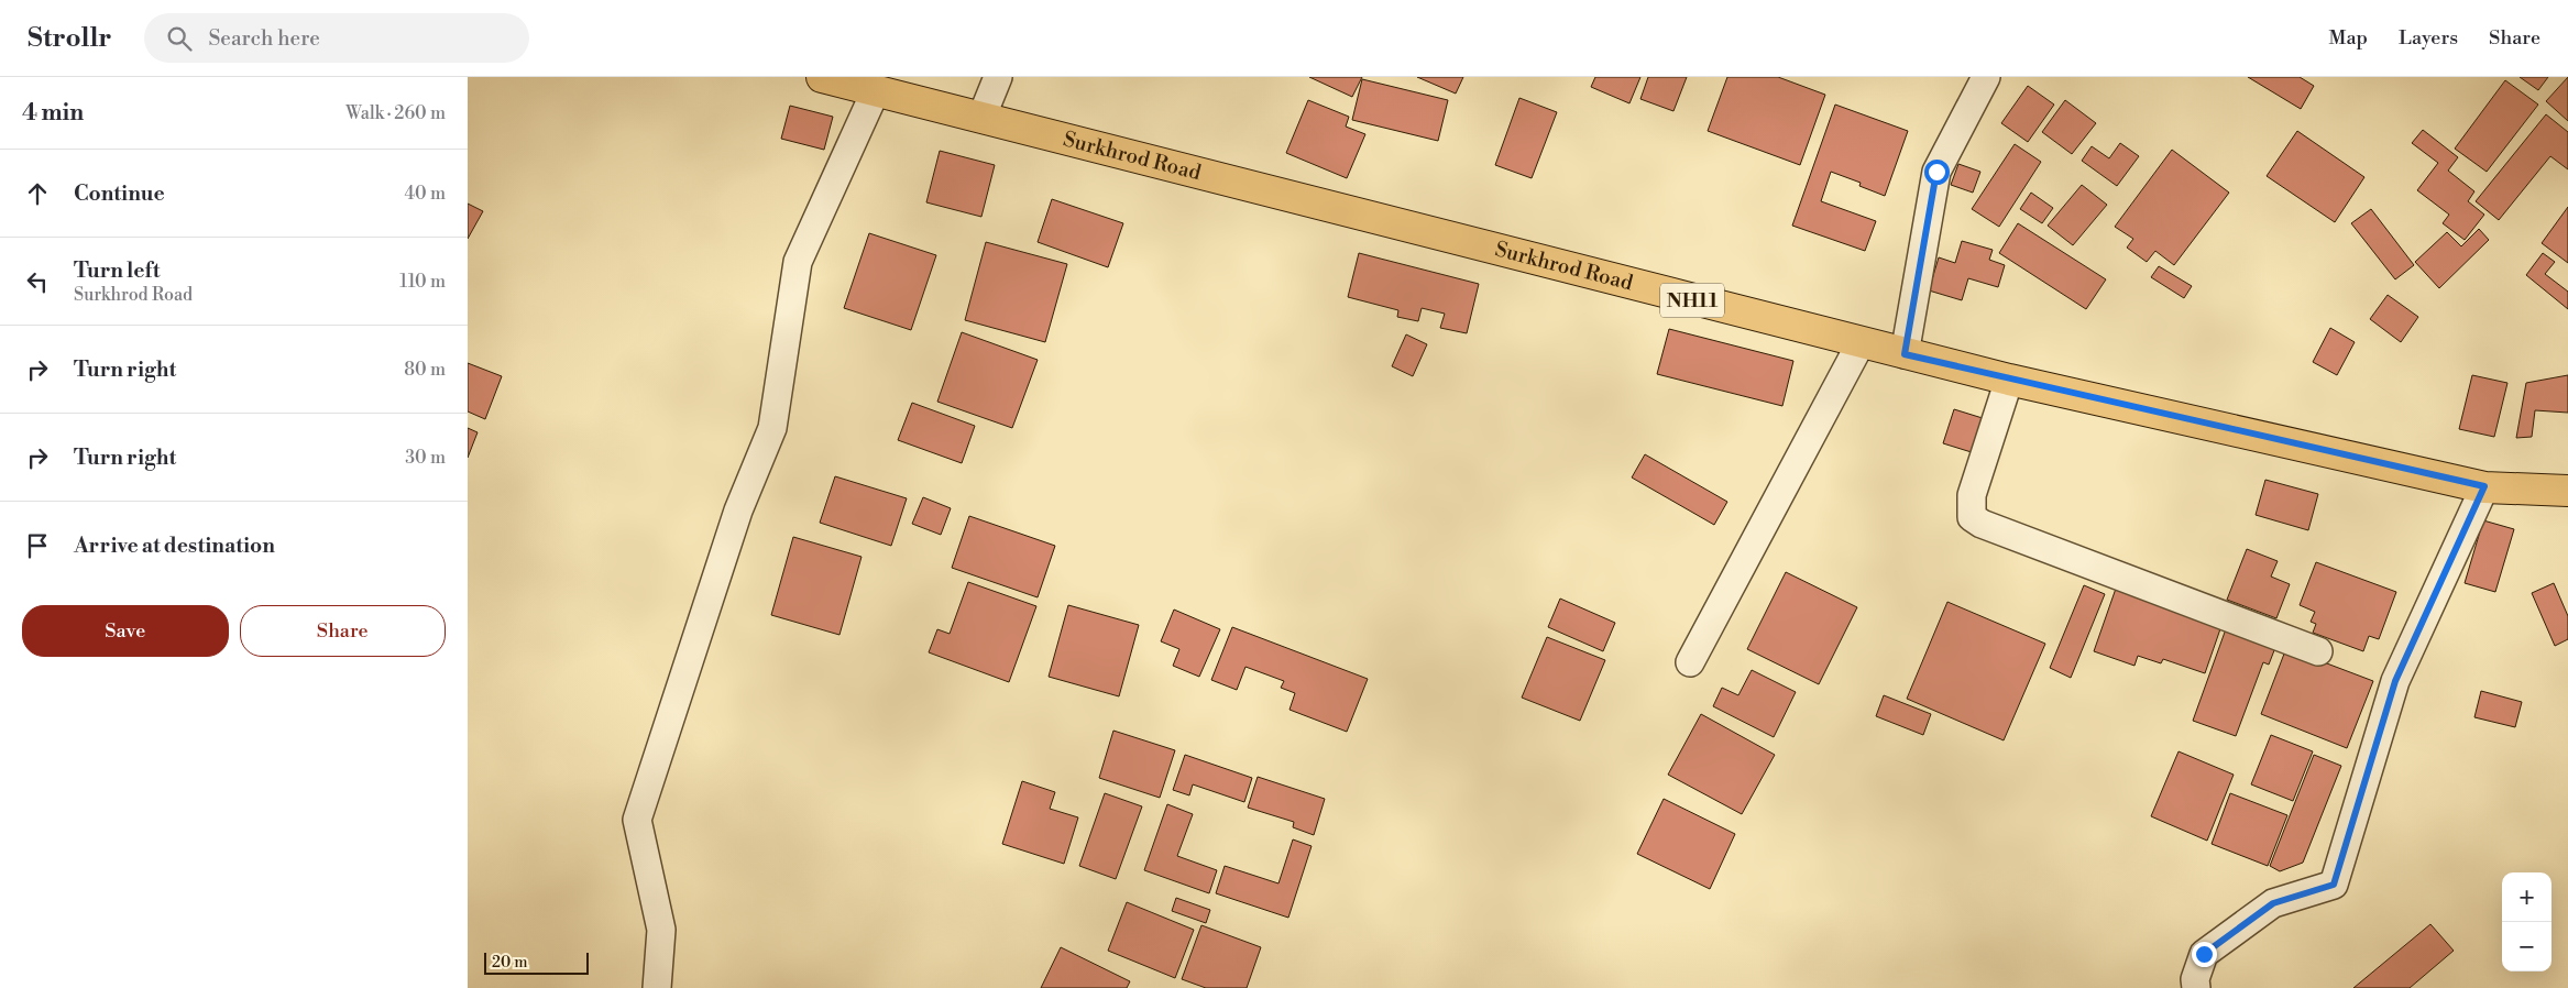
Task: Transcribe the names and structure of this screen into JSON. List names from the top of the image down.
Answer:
{
  "streets": {
    "main road": ["Surkhrod Road", "NH11"]
  },
  "scale_bar": "20 m",
  "page": {
    "header": "Strollr",
    "search": "Search here",
    "nav": ["Map", "Layers", "Share"],
    "heading": ["4 min", "Walk · 260 m"],
    "list": [
      ["Continue", "40 m"],
      ["Turn left", "Surkhrod Road", "110 m"],
      ["Turn right", "80 m"],
      ["Turn right", "30 m"],
      "Arrive at destination"
    ],
    "buttons": ["Save", "Share"],
    "map_buttons": ["+", "−"],
    "scale": "20 m"
  }
}
